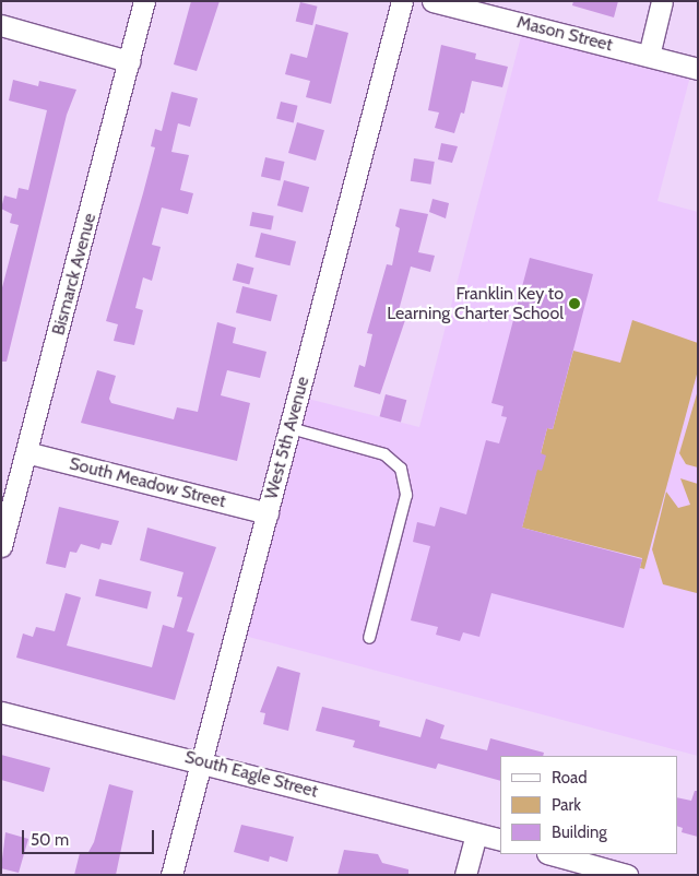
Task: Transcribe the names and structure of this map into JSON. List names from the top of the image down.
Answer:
{
  "streets": {
    "street": [
      "Mason Street",
      "Bismarck Avenue",
      "West 5th Avenue",
      "South Meadow Street",
      "South Eagle Street"
    ]
  },
  "crossings": [
    ["Bismarck Avenue", "South Meadow Street"],
    ["West 5th Avenue", "South Meadow Street"],
    ["West 5th Avenue", "South Eagle Street"]
  ],
  "places": ["Franklin Key to Learning Charter School"],
  "legend": ["Road", "Park", "Building"],
  "scale_bar": "50 m"
}
